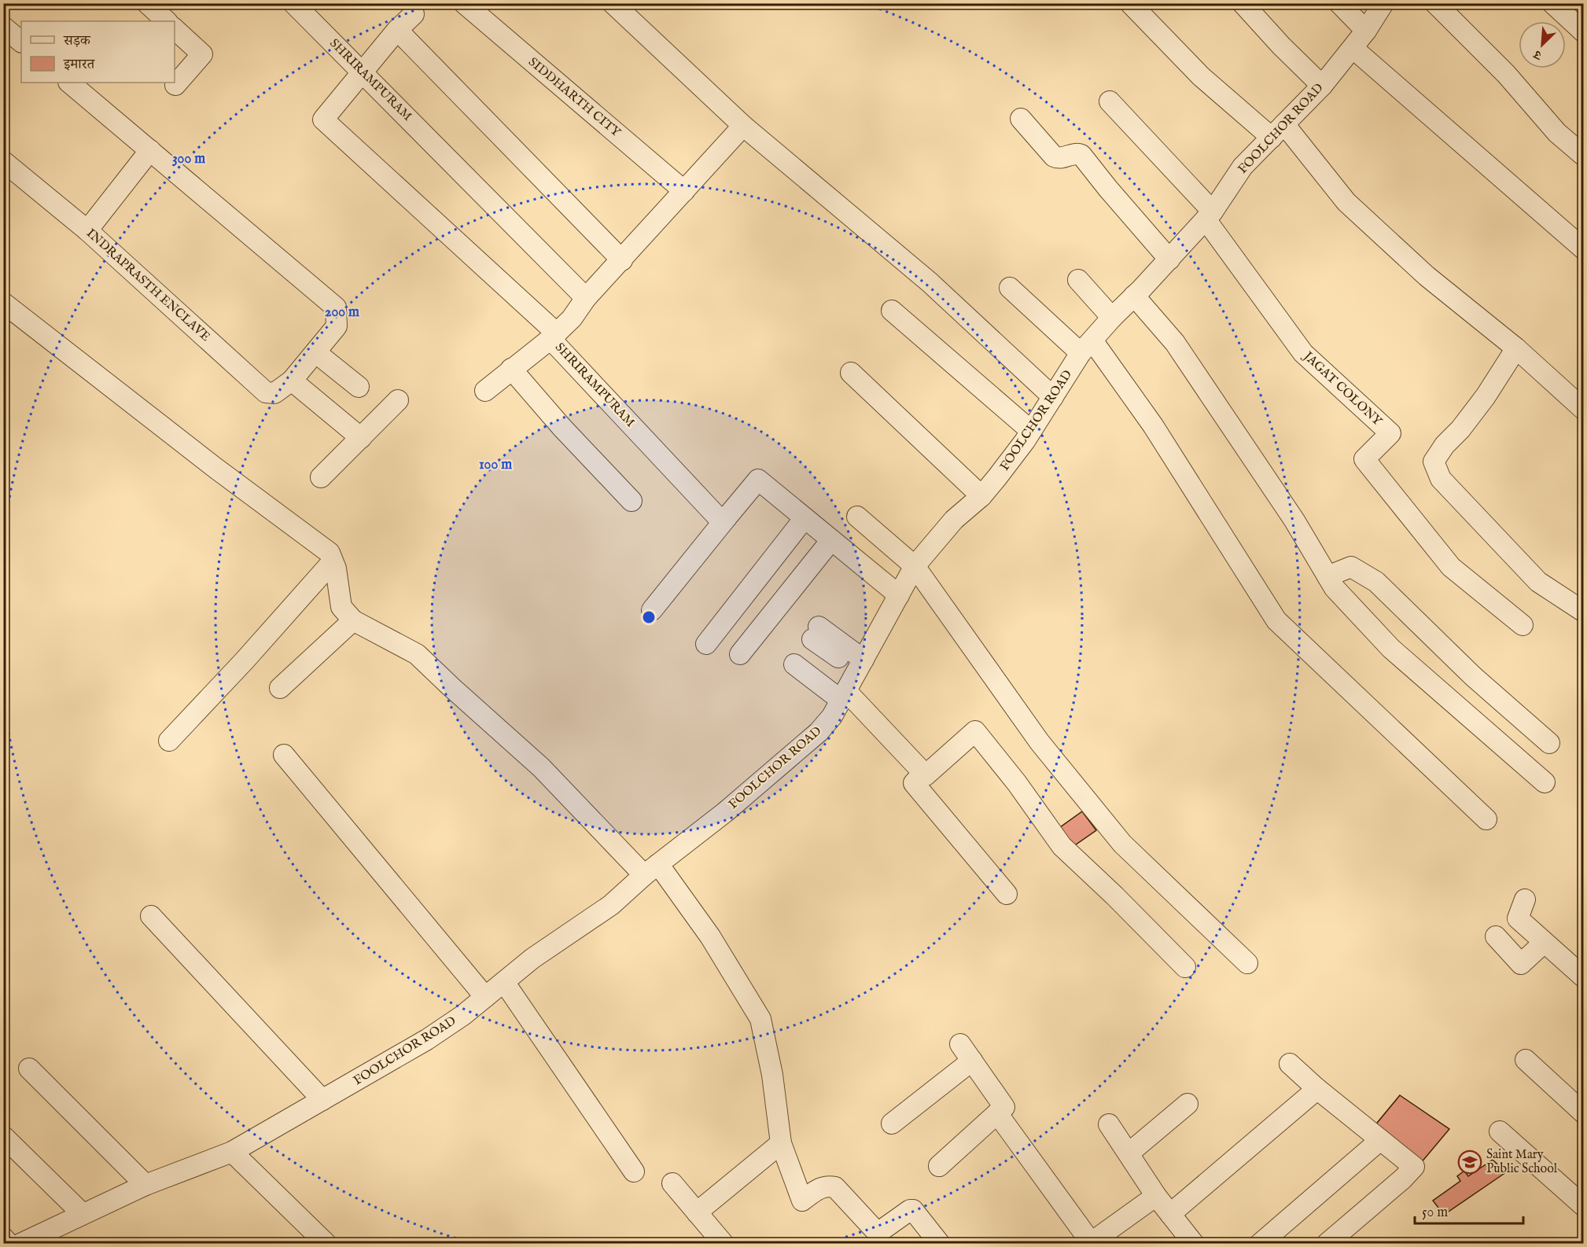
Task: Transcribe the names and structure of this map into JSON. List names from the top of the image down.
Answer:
{
  "streets": {
    "street": [
      "SHRIRAMPURAM",
      "SIDDHARTH CITY",
      "FOOLCHOR ROAD",
      "INDRAPRASTH ENCLAVE",
      "JAGAT COLONY"
    ]
  },
  "crossings": [
    ["FOOLCHOR ROAD", "JAGAT COLONY"]
  ],
  "places": {
    "school or university": ["Saint Mary Public School"]
  },
  "legend": ["सड़क", "इमारत"],
  "scale_bar": "50 m",
  "north": "bottom left",
  "rings": ["300 m", "200 m", "100 m"]
}
